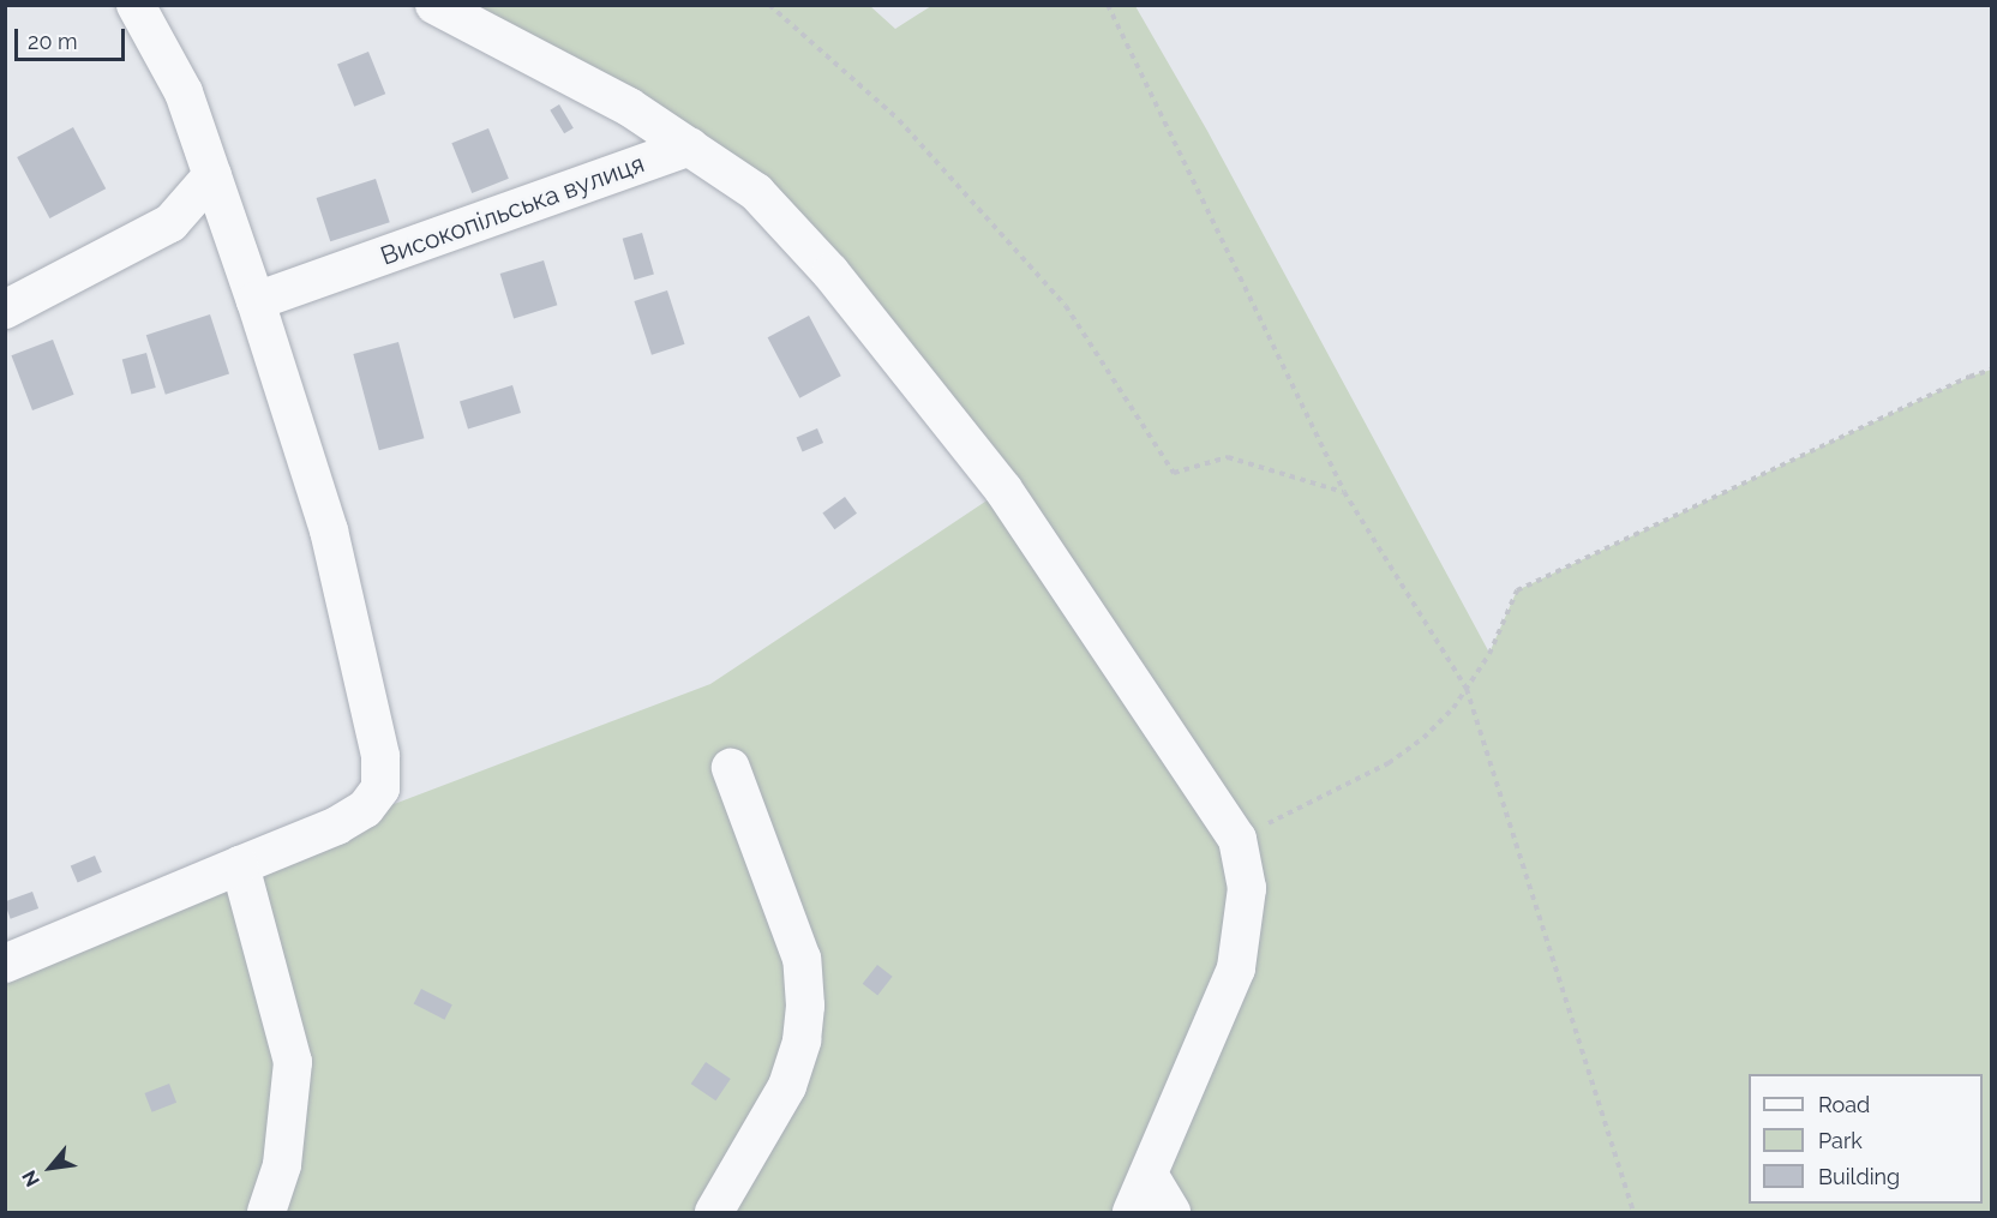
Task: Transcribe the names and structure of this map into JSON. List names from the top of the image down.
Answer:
{
  "streets": {
    "street": ["Високопільська вулиця"]
  },
  "legend": ["Road", "Park", "Building"],
  "scale_bar": "20 m",
  "north": "bottom left"
}
